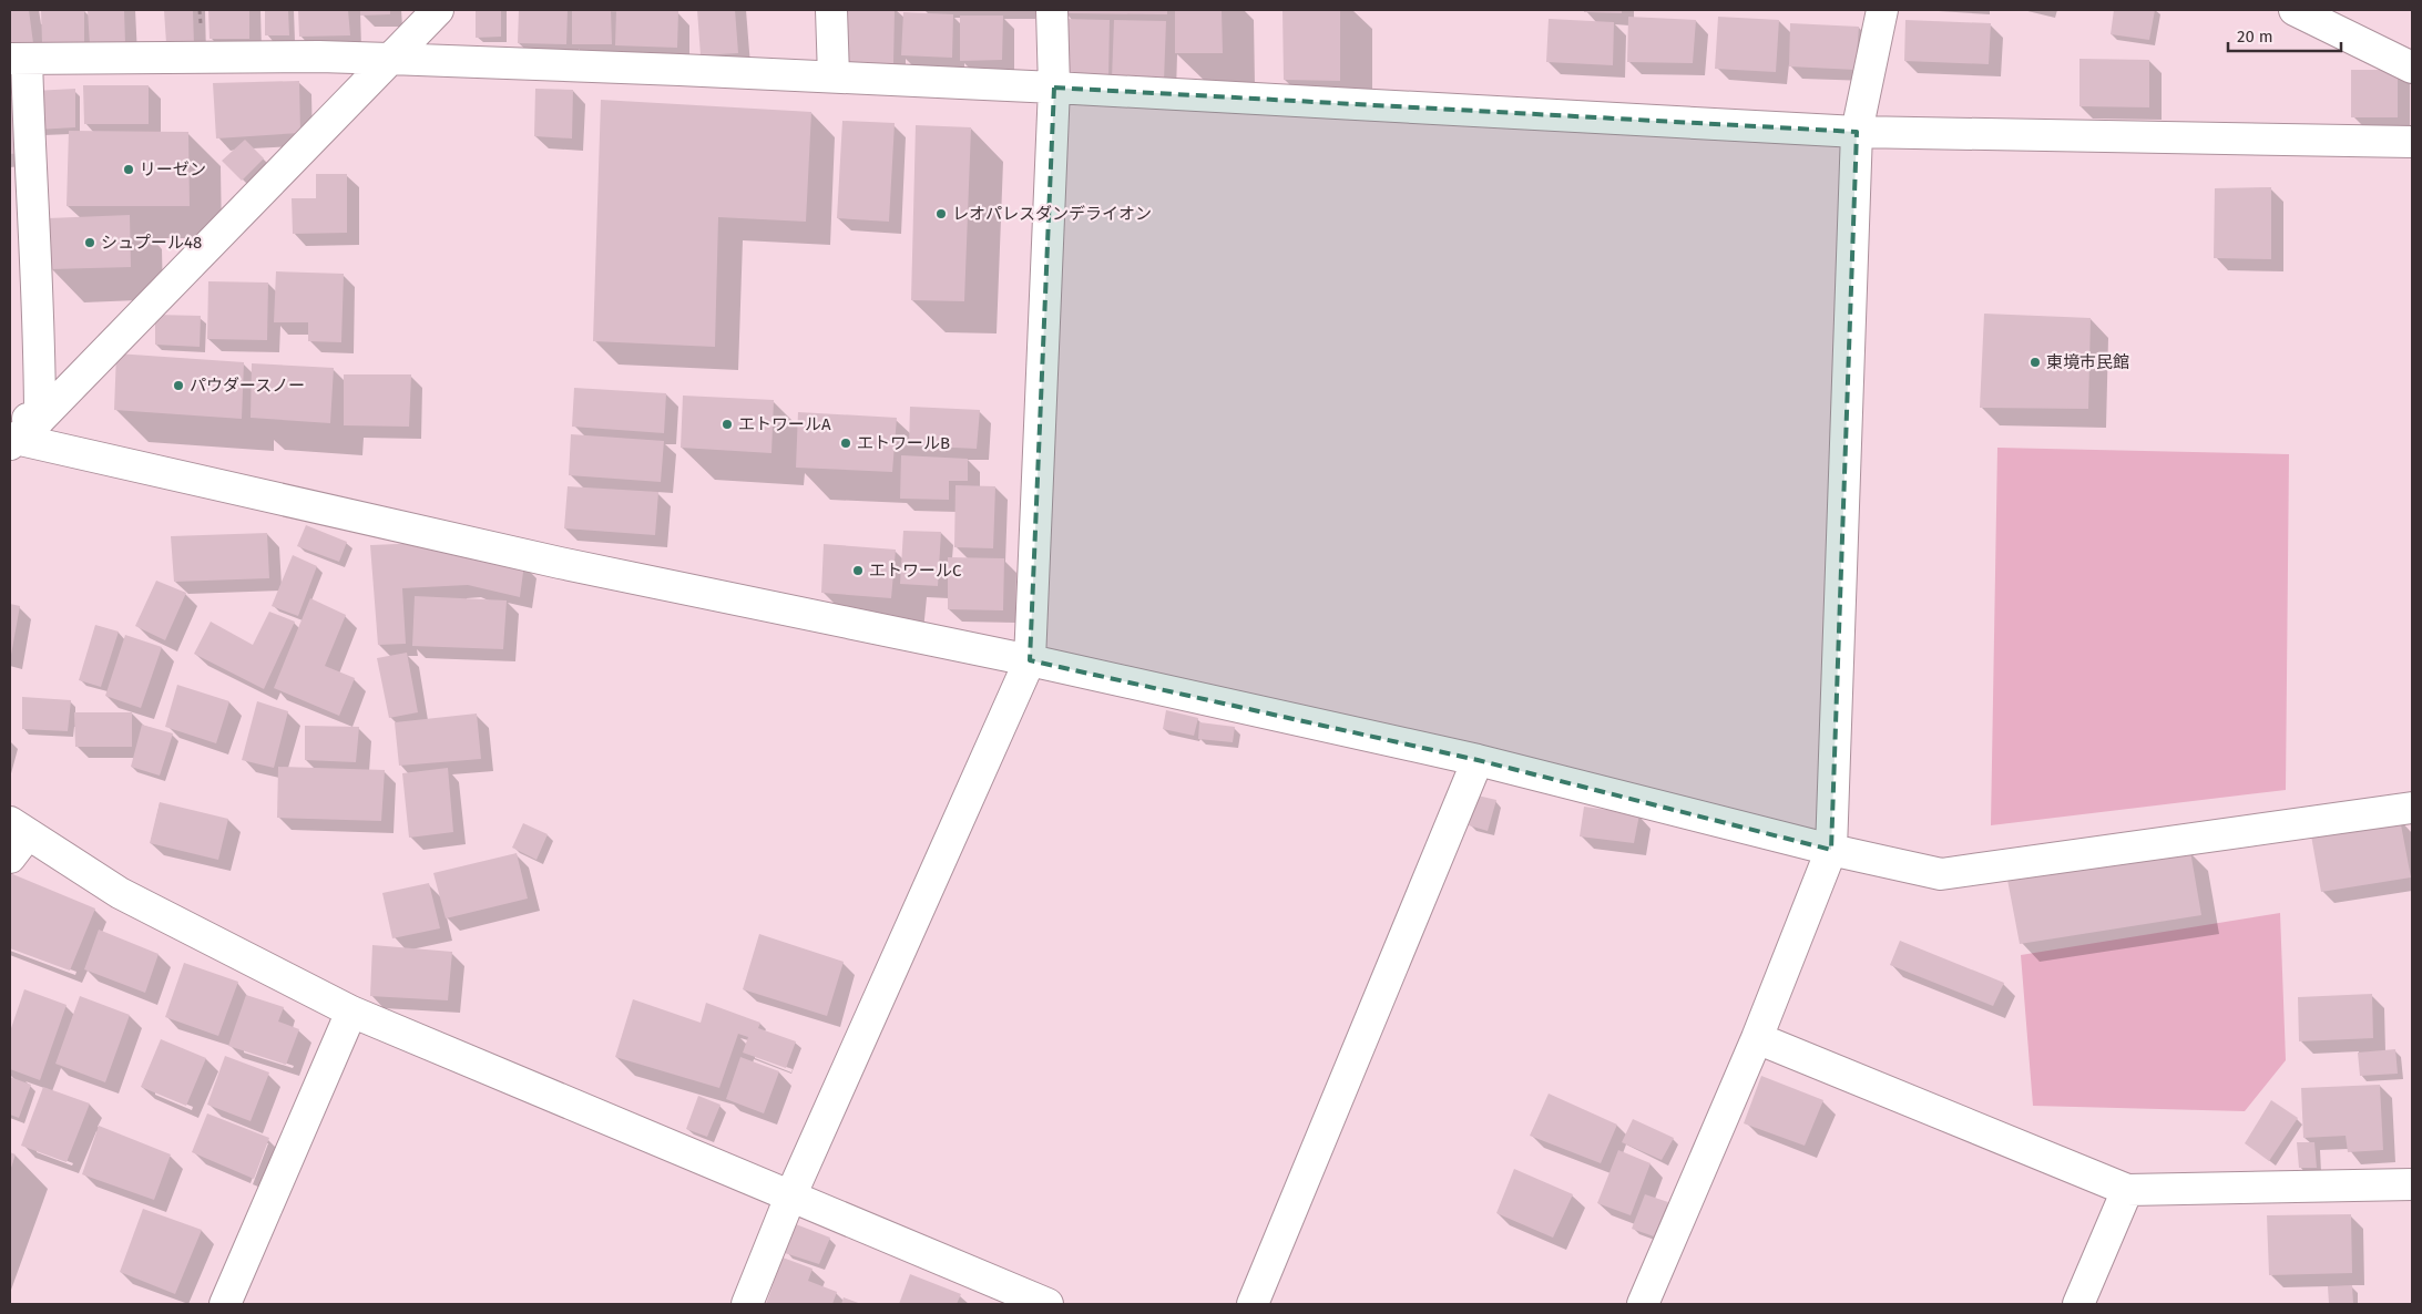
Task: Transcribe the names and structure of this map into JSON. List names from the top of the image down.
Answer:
{
  "places": [
    "リーゼン",
    "レオパレスダンデライオン",
    "シュプール48",
    "東境市民館",
    "パウダースノー",
    "エトワールA",
    "エトワールB",
    "エトワールC"
  ],
  "scale_bar": "20 m"
}
